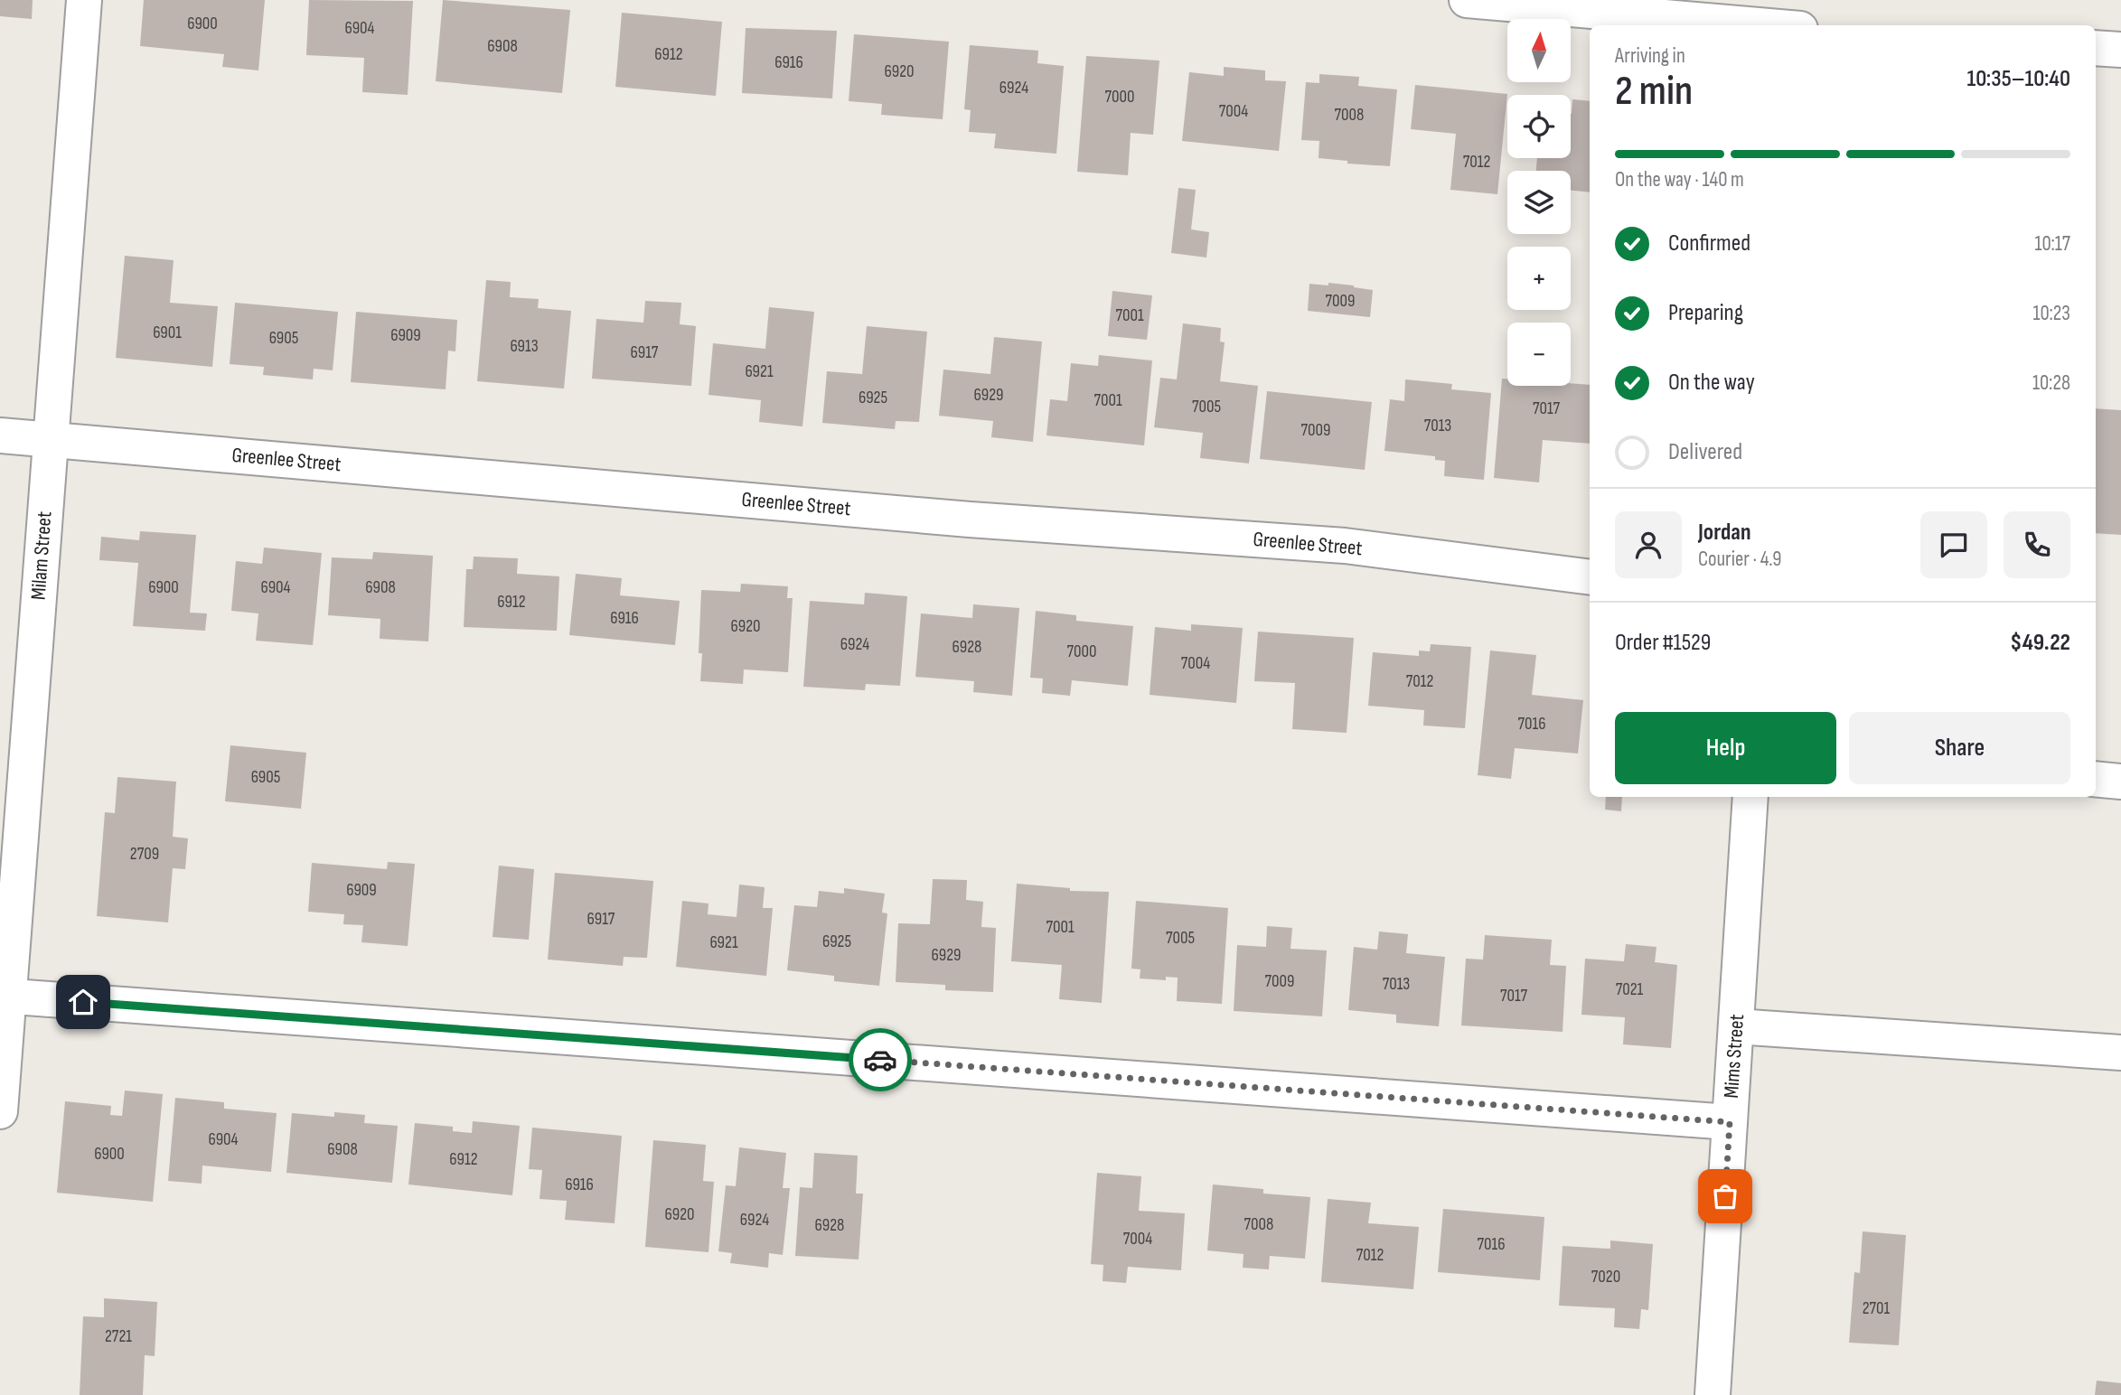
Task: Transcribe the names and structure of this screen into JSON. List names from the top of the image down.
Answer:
{
  "streets": {
    "street": ["Greenlee Street", "Milam Street", "Mims Street"]
  },
  "crossings": [
    ["Greenlee Street", "Milam Street"]
  ],
  "house_numbers": [
    "6900",
    "6904",
    "6908",
    "6912",
    "6916",
    "6920",
    "6924",
    "7000",
    "7004",
    "7008",
    "7012",
    "7009",
    "7001",
    "6901",
    "6909",
    "6905",
    "6913",
    "6917",
    "6921",
    "6929",
    "6925",
    "7001",
    "7005",
    "7017",
    "7013",
    "7009",
    "6900",
    "6904",
    "6908",
    "6912",
    "6916",
    "6920",
    "6924",
    "6928",
    "7000",
    "7004",
    "7012",
    "7016",
    "6905",
    "2709",
    "6909",
    "6917",
    "7001",
    "7005",
    "6925",
    "6921",
    "6929",
    "7009",
    "7013",
    "7021",
    "7017",
    "6904",
    "6908",
    "6900",
    "6912",
    "6916",
    "6920",
    "6924",
    "7008",
    "6928",
    "7004",
    "7016",
    "7012",
    "7020",
    "2701",
    "2721"
  ],
  "north": "top",
  "page": {
    "map_buttons": ["+", "−"],
    "heading": ["2 min", "Arriving in", "10:35–10:40"],
    "panel": [
      "Jordan",
      "Courier · 4.9",
      "Order #1529",
      "$49.22"
    ],
    "bar": "On the way · 140 m",
    "list": [
      ["Confirmed", "10:17"],
      ["Preparing", "10:23"],
      ["On the way", "10:28"],
      "Delivered"
    ],
    "buttons": ["Help", "Share"]
  }
}
